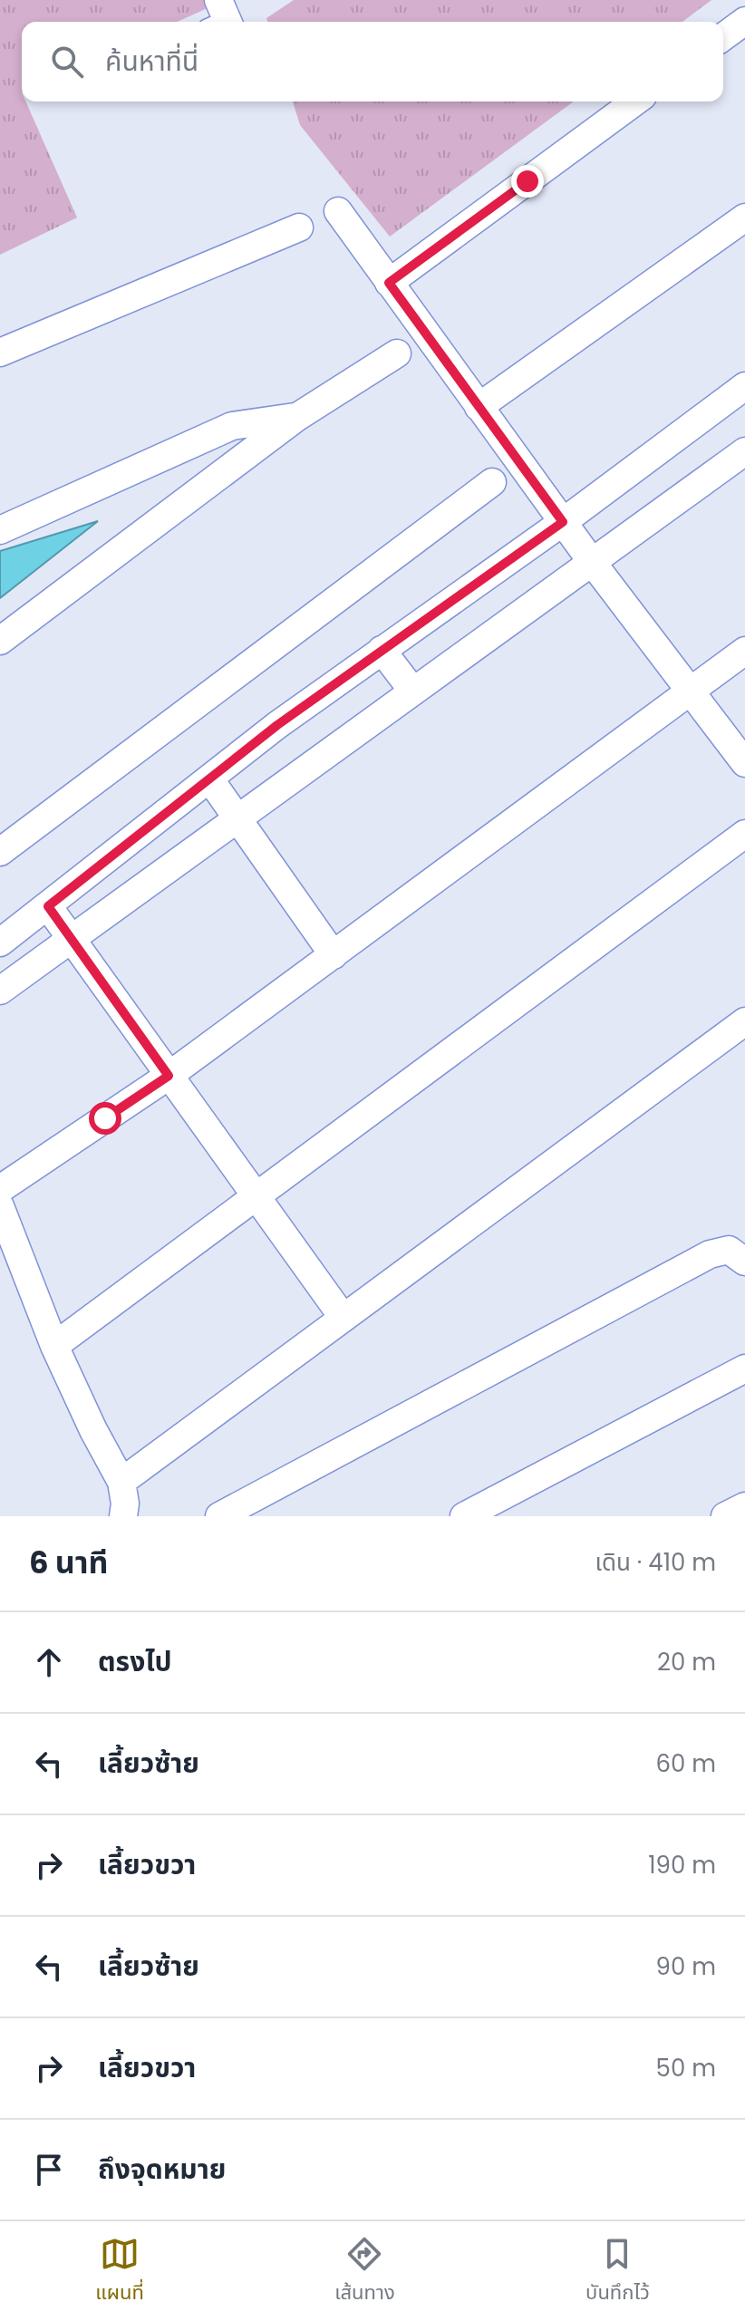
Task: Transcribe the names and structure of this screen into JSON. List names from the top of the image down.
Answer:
{
  "page": {
    "search": "ค้นหาที่นี่",
    "heading": ["6 นาที", "เดิน · 410 m"],
    "list": [
      ["ตรงไป", "20 m"],
      ["เลี้ยวซ้าย", "60 m"],
      ["เลี้ยวขวา", "190 m"],
      ["เลี้ยวซ้าย", "90 m"],
      ["เลี้ยวขวา", "50 m"],
      "ถึงจุดหมาย"
    ],
    "nav": ["แผนที่", "เส้นทาง", "บันทึกไว้"]
  }
}
